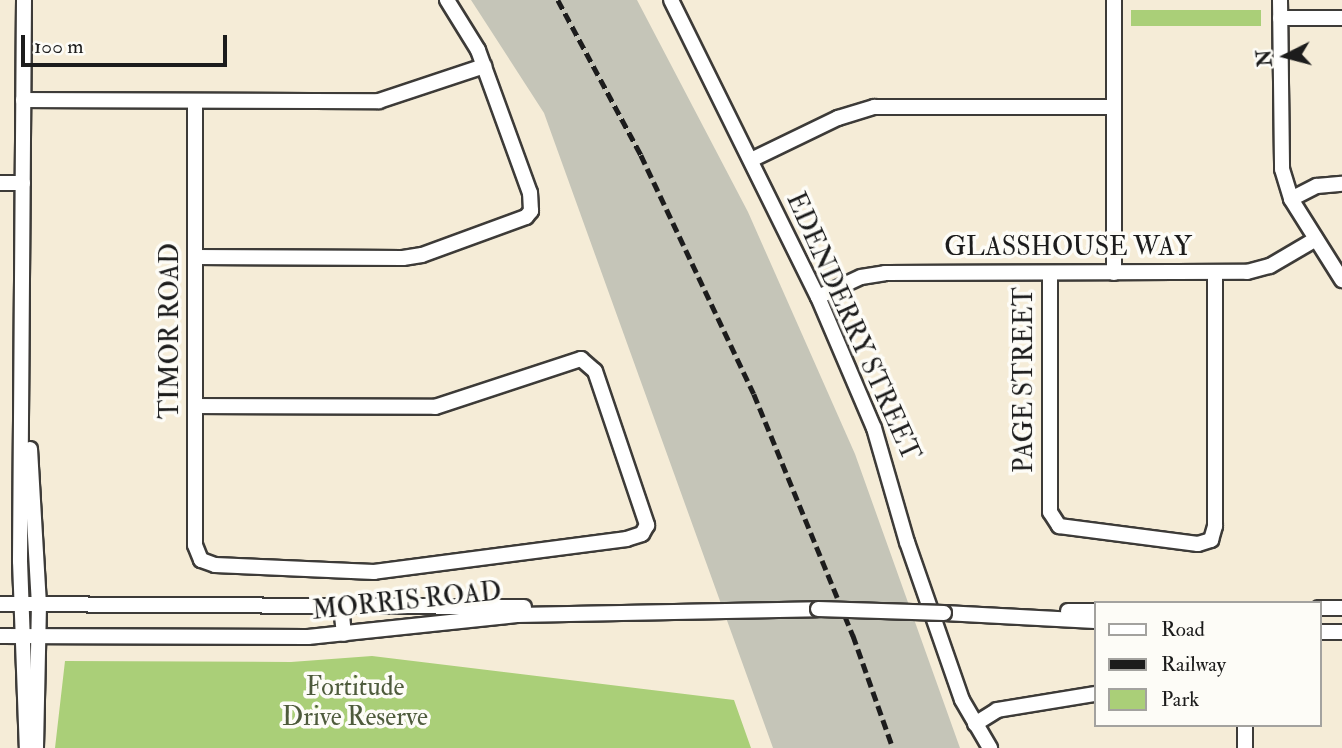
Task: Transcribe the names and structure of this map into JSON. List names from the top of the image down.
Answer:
{
  "streets": {
    "street": [
      "GLASSHOUSE WAY",
      "EDENDERRY STREET",
      "TIMOR ROAD",
      "PAGE STREET",
      "MORRIS ROAD"
    ]
  },
  "crossings": [
    ["GLASSHOUSE WAY", "EDENDERRY STREET"],
    ["GLASSHOUSE WAY", "PAGE STREET"]
  ],
  "parks": ["Fortitude Drive Reserve"],
  "legend": ["Road", "Railway", "Park"],
  "scale_bar": "100 m",
  "north": "left"
}
